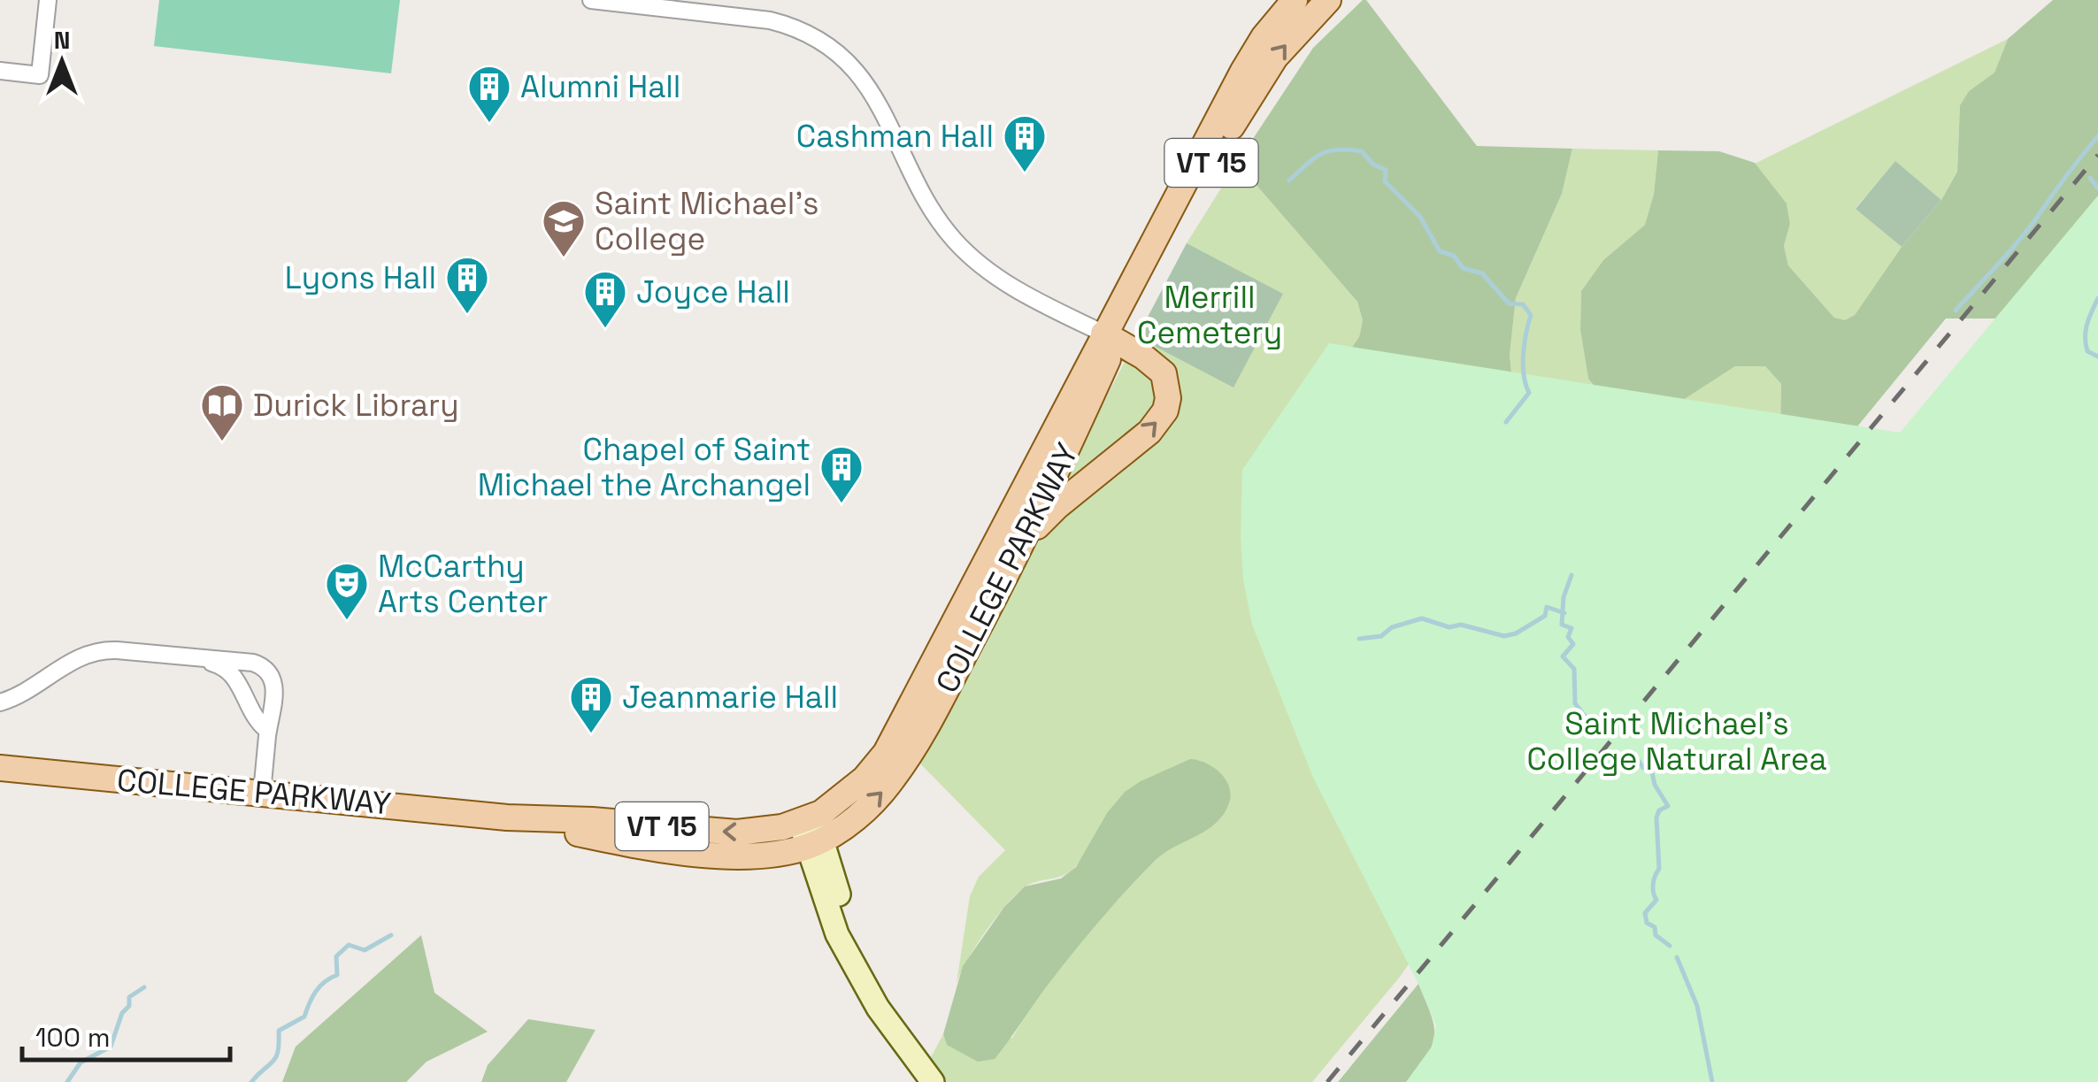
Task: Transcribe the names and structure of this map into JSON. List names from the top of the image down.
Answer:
{
  "streets": {
    "main road": ["VT 15", "COLLEGE PARKWAY"]
  },
  "parks": ["Merrill Cemetery", "Saint Michael's College Natural Area"],
  "places": {
    "building": [
      "Alumni Hall",
      "Cashman Hall",
      "Lyons Hall",
      "Joyce Hall",
      "Chapel of Saint Michael the Archangel",
      "Jeanmarie Hall"
    ],
    "school or university": ["Saint Michael's College"],
    "library": ["Durick Library"],
    "theatre": ["McCarthy Arts Center"]
  },
  "scale_bar": "100 m",
  "north": "top"
}
